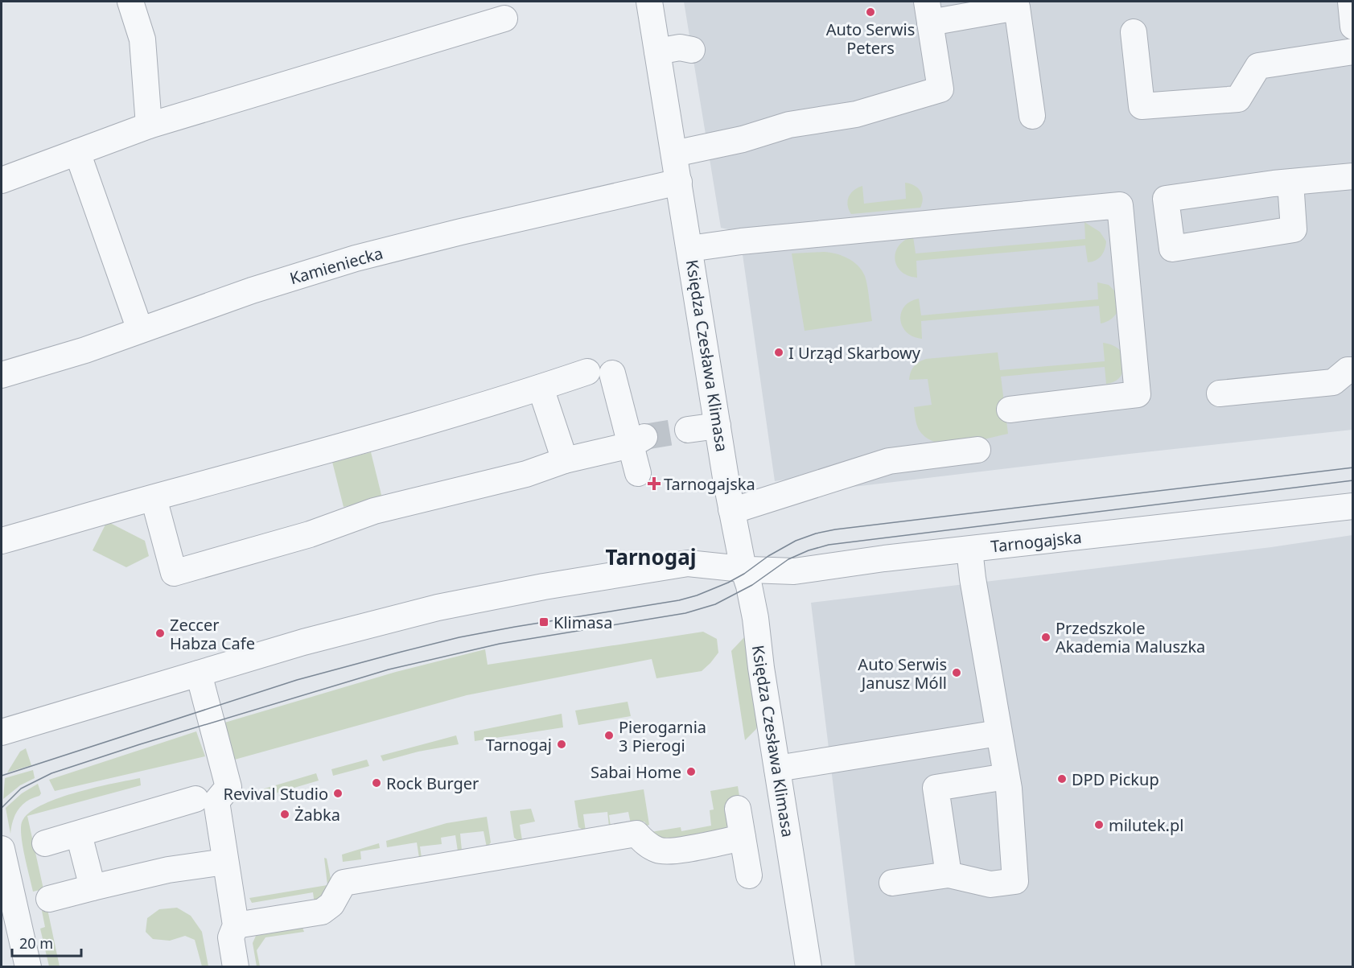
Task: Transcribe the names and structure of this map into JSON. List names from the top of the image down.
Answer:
{
  "streets": {
    "street": ["Kamieniecka", "Księdza Czesława Klimasa", "Tarnogajska"]
  },
  "crossings": [
    ["Kamieniecka", "Księdza Czesława Klimasa"],
    ["Księdza Czesława Klimasa", "Tarnogajska"]
  ],
  "districts": ["Tarnogaj"],
  "places": {
    "other": [
      "Auto Serwis Peters",
      "I Urząd Skarbowy",
      "Zeccer Habza Cafe",
      "Przedszkole Akademia Maluszka",
      "Auto Serwis Janusz Móll",
      "Pierogarnia 3 Pierogi",
      "Tarnogaj",
      "Sabai Home",
      "DPD Pickup",
      "Rock Burger",
      "Revival Studio",
      "Żabka",
      "milutek.pl"
    ],
    "health": ["Tarnogajska"],
    "transit": ["Klimasa"]
  },
  "scale_bar": "20 m"
}
